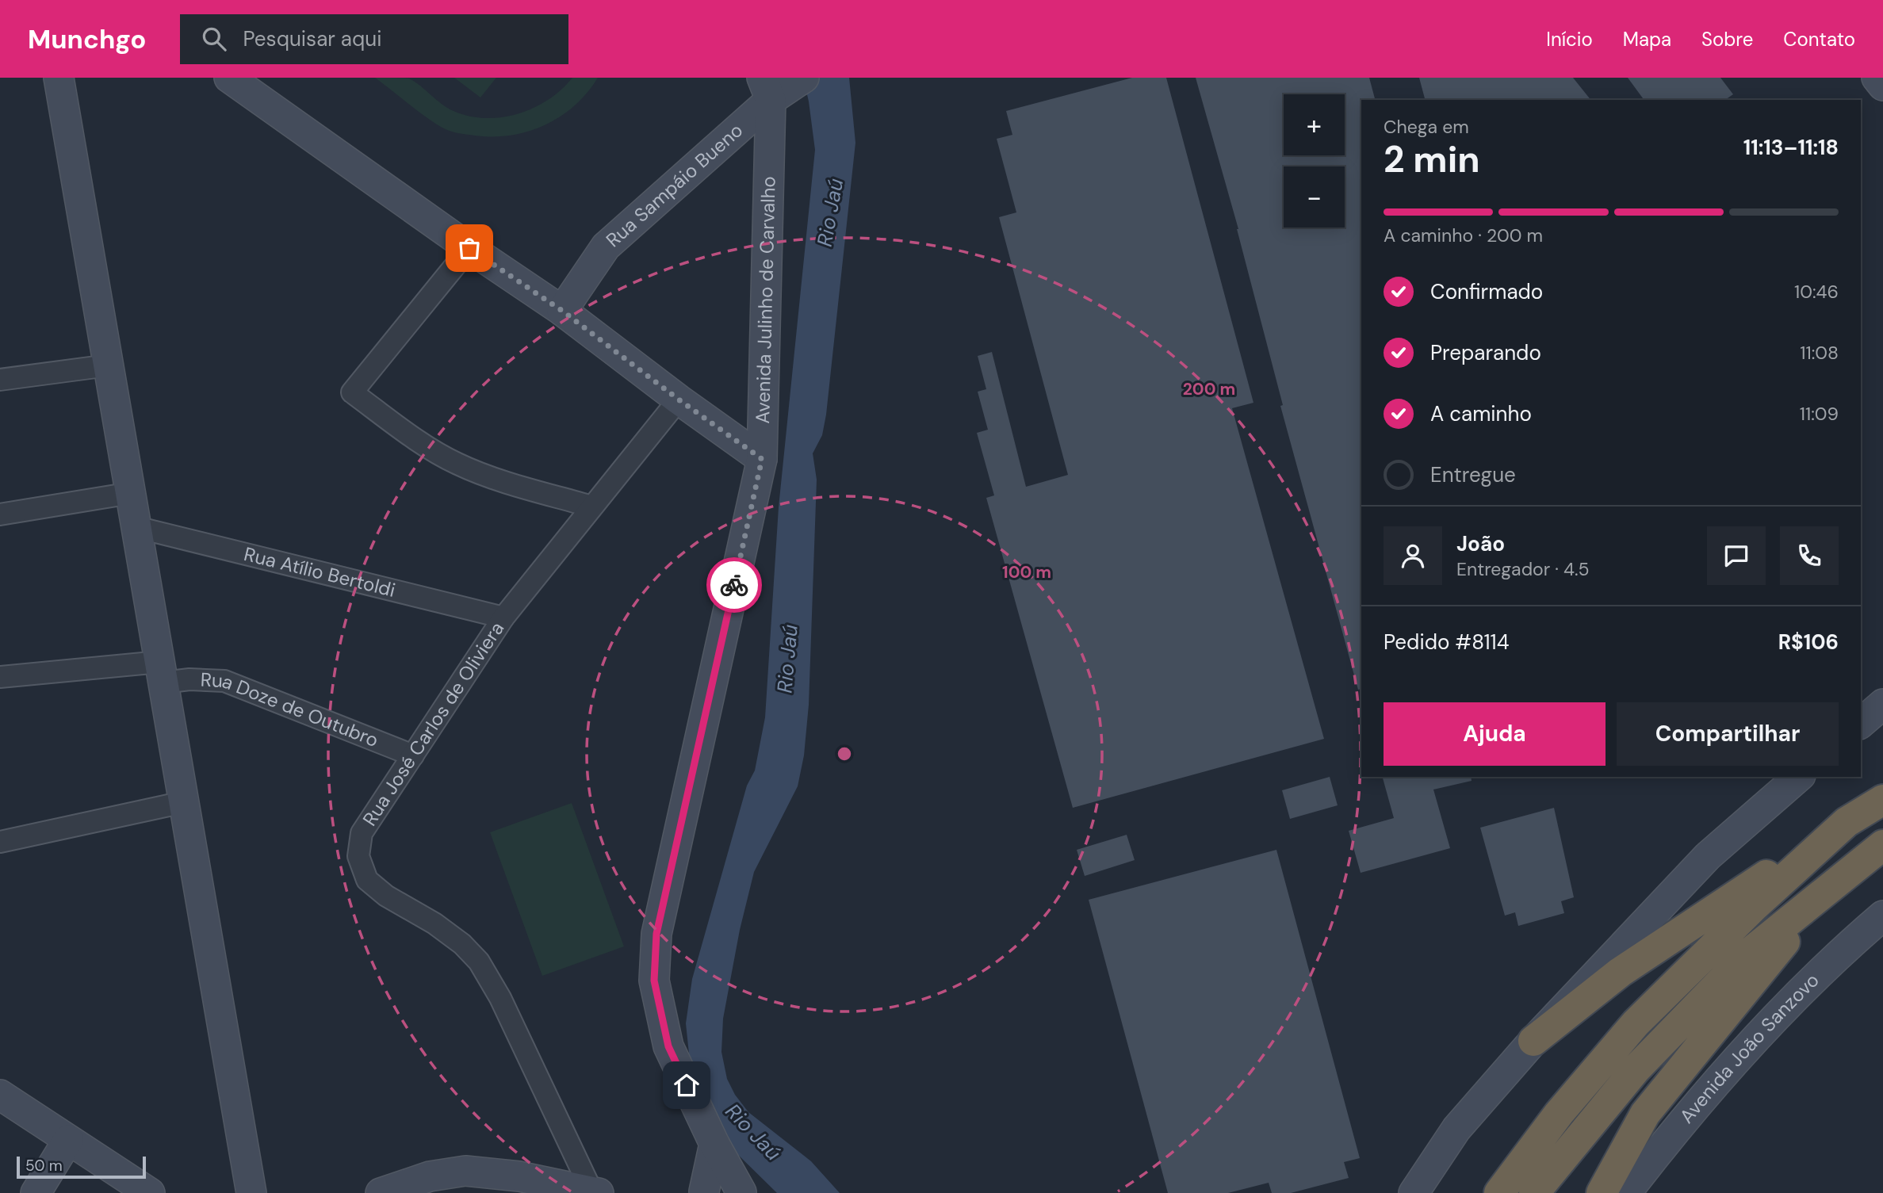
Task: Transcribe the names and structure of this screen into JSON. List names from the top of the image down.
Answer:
{
  "streets": {
    "street": [
      "Rua Sampáio Bueno",
      "Avenida Julinho de Carvalho",
      "Rua Atílio Bertoldi",
      "Rua Doze de Outubro",
      "Rua José Carlos de Oliviera",
      "Avenida João Sanzovo"
    ]
  },
  "crossings": [
    ["Rua Sampáio Bueno", "Avenida Julinho de Carvalho"],
    ["Rua Atílio Bertoldi", "Rua José Carlos de Oliviera"],
    ["Rua Doze de Outubro", "Rua José Carlos de Oliviera"]
  ],
  "water": ["Rio Jaú"],
  "scale_bar": "50 m",
  "page": {
    "header": "Munchgo",
    "search": "Pesquisar aqui",
    "nav": [
      "Início",
      "Mapa",
      "Sobre",
      "Contato"
    ],
    "map_buttons": ["+", "−"],
    "heading": ["2 min", "Chega em", "11:13–11:18"],
    "panel": [
      "João",
      "Entregador · 4.5",
      "Pedido #8114",
      "R$106"
    ],
    "bar": "A caminho · 200 m",
    "list": [
      ["Confirmado", "10:46"],
      ["Preparando", "11:08"],
      ["A caminho", "11:09"],
      "Entregue"
    ],
    "buttons": ["Ajuda", "Compartilhar"],
    "scale": "50 m"
  },
  "rings": ["200 m", "100 m"]
}
